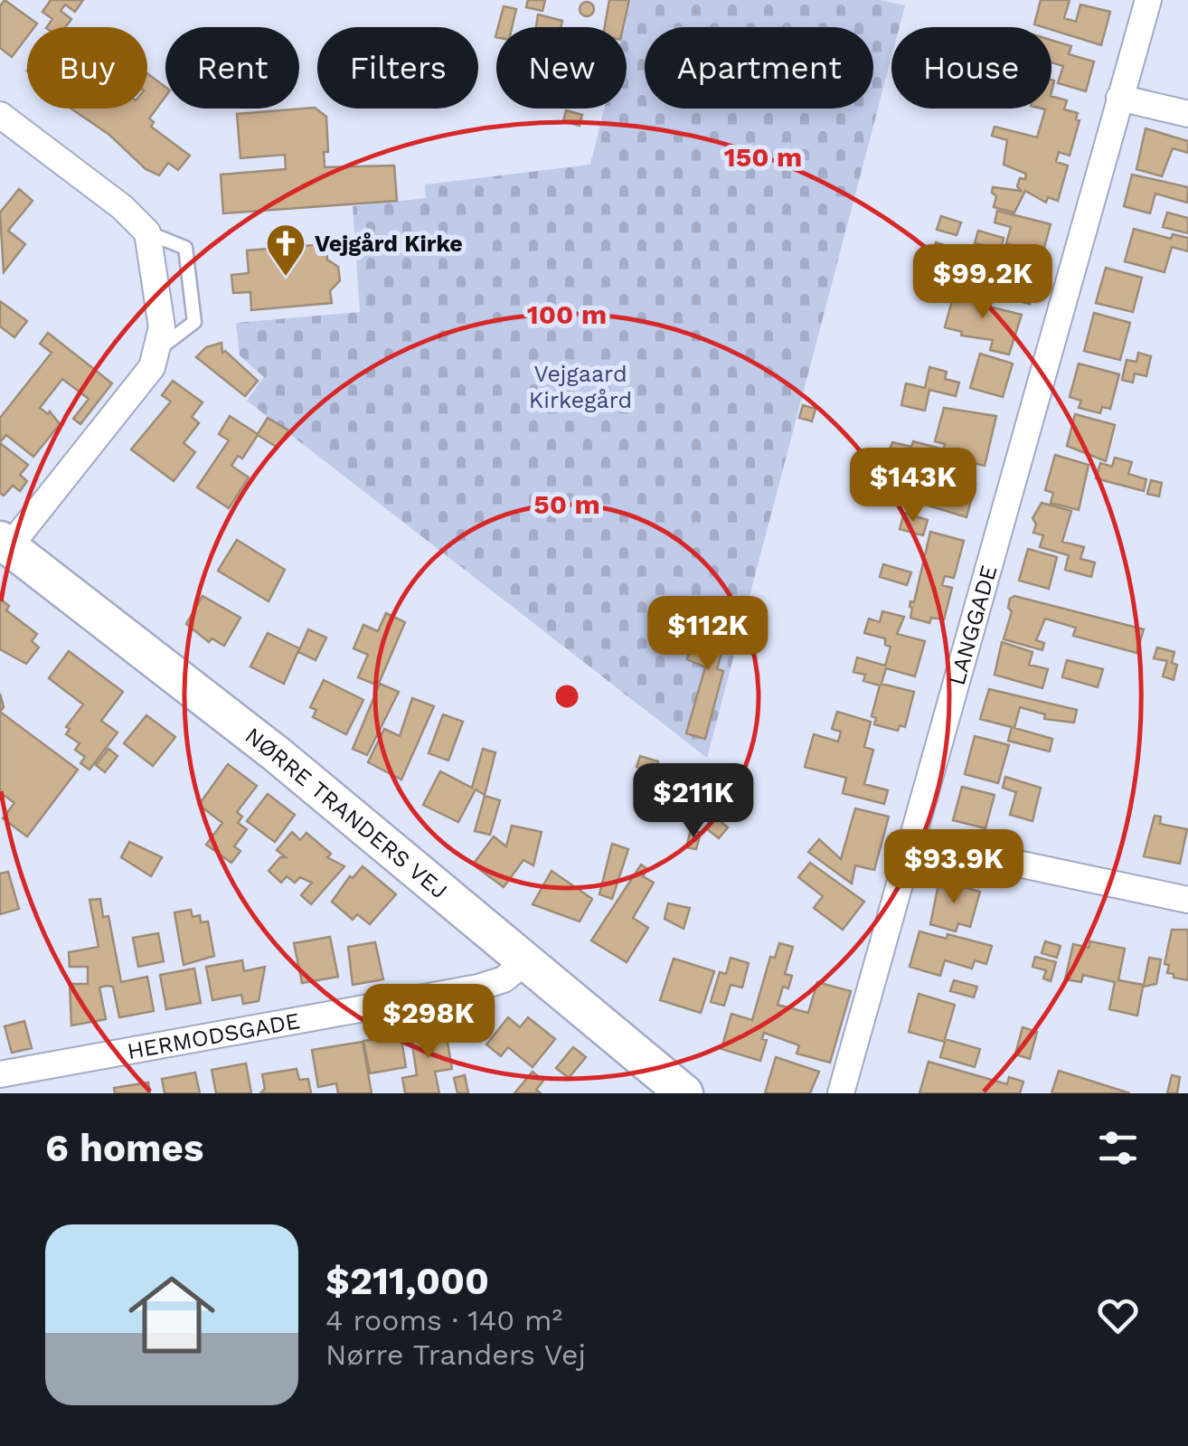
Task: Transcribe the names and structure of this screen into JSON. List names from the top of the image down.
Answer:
{
  "streets": {
    "street": ["LANGGADE", "NØRRE TRANDERS VEJ", "HERMODSGADE"]
  },
  "crossings": [
    ["NØRRE TRANDERS VEJ", "HERMODSGADE"]
  ],
  "parks": ["Vejgaard Kirkegård"],
  "places": {
    "church": ["Vejgård Kirke"]
  },
  "page": {
    "chip": [
      "Buy",
      "Rent",
      "Filters",
      "New",
      "Apartment",
      "House"
    ],
    "price": [
      "$99.2K",
      "$143K",
      "$112K",
      "$211K",
      "$93.9K",
      "$298K"
    ],
    "heading": "6 homes",
    "list": [
      {
        "name": "$211,000",
        "note": "4 rooms · 140 m² · Nørre Tranders Vej"
      }
    ]
  },
  "rings": ["150 m", "100 m", "50 m"]
}
